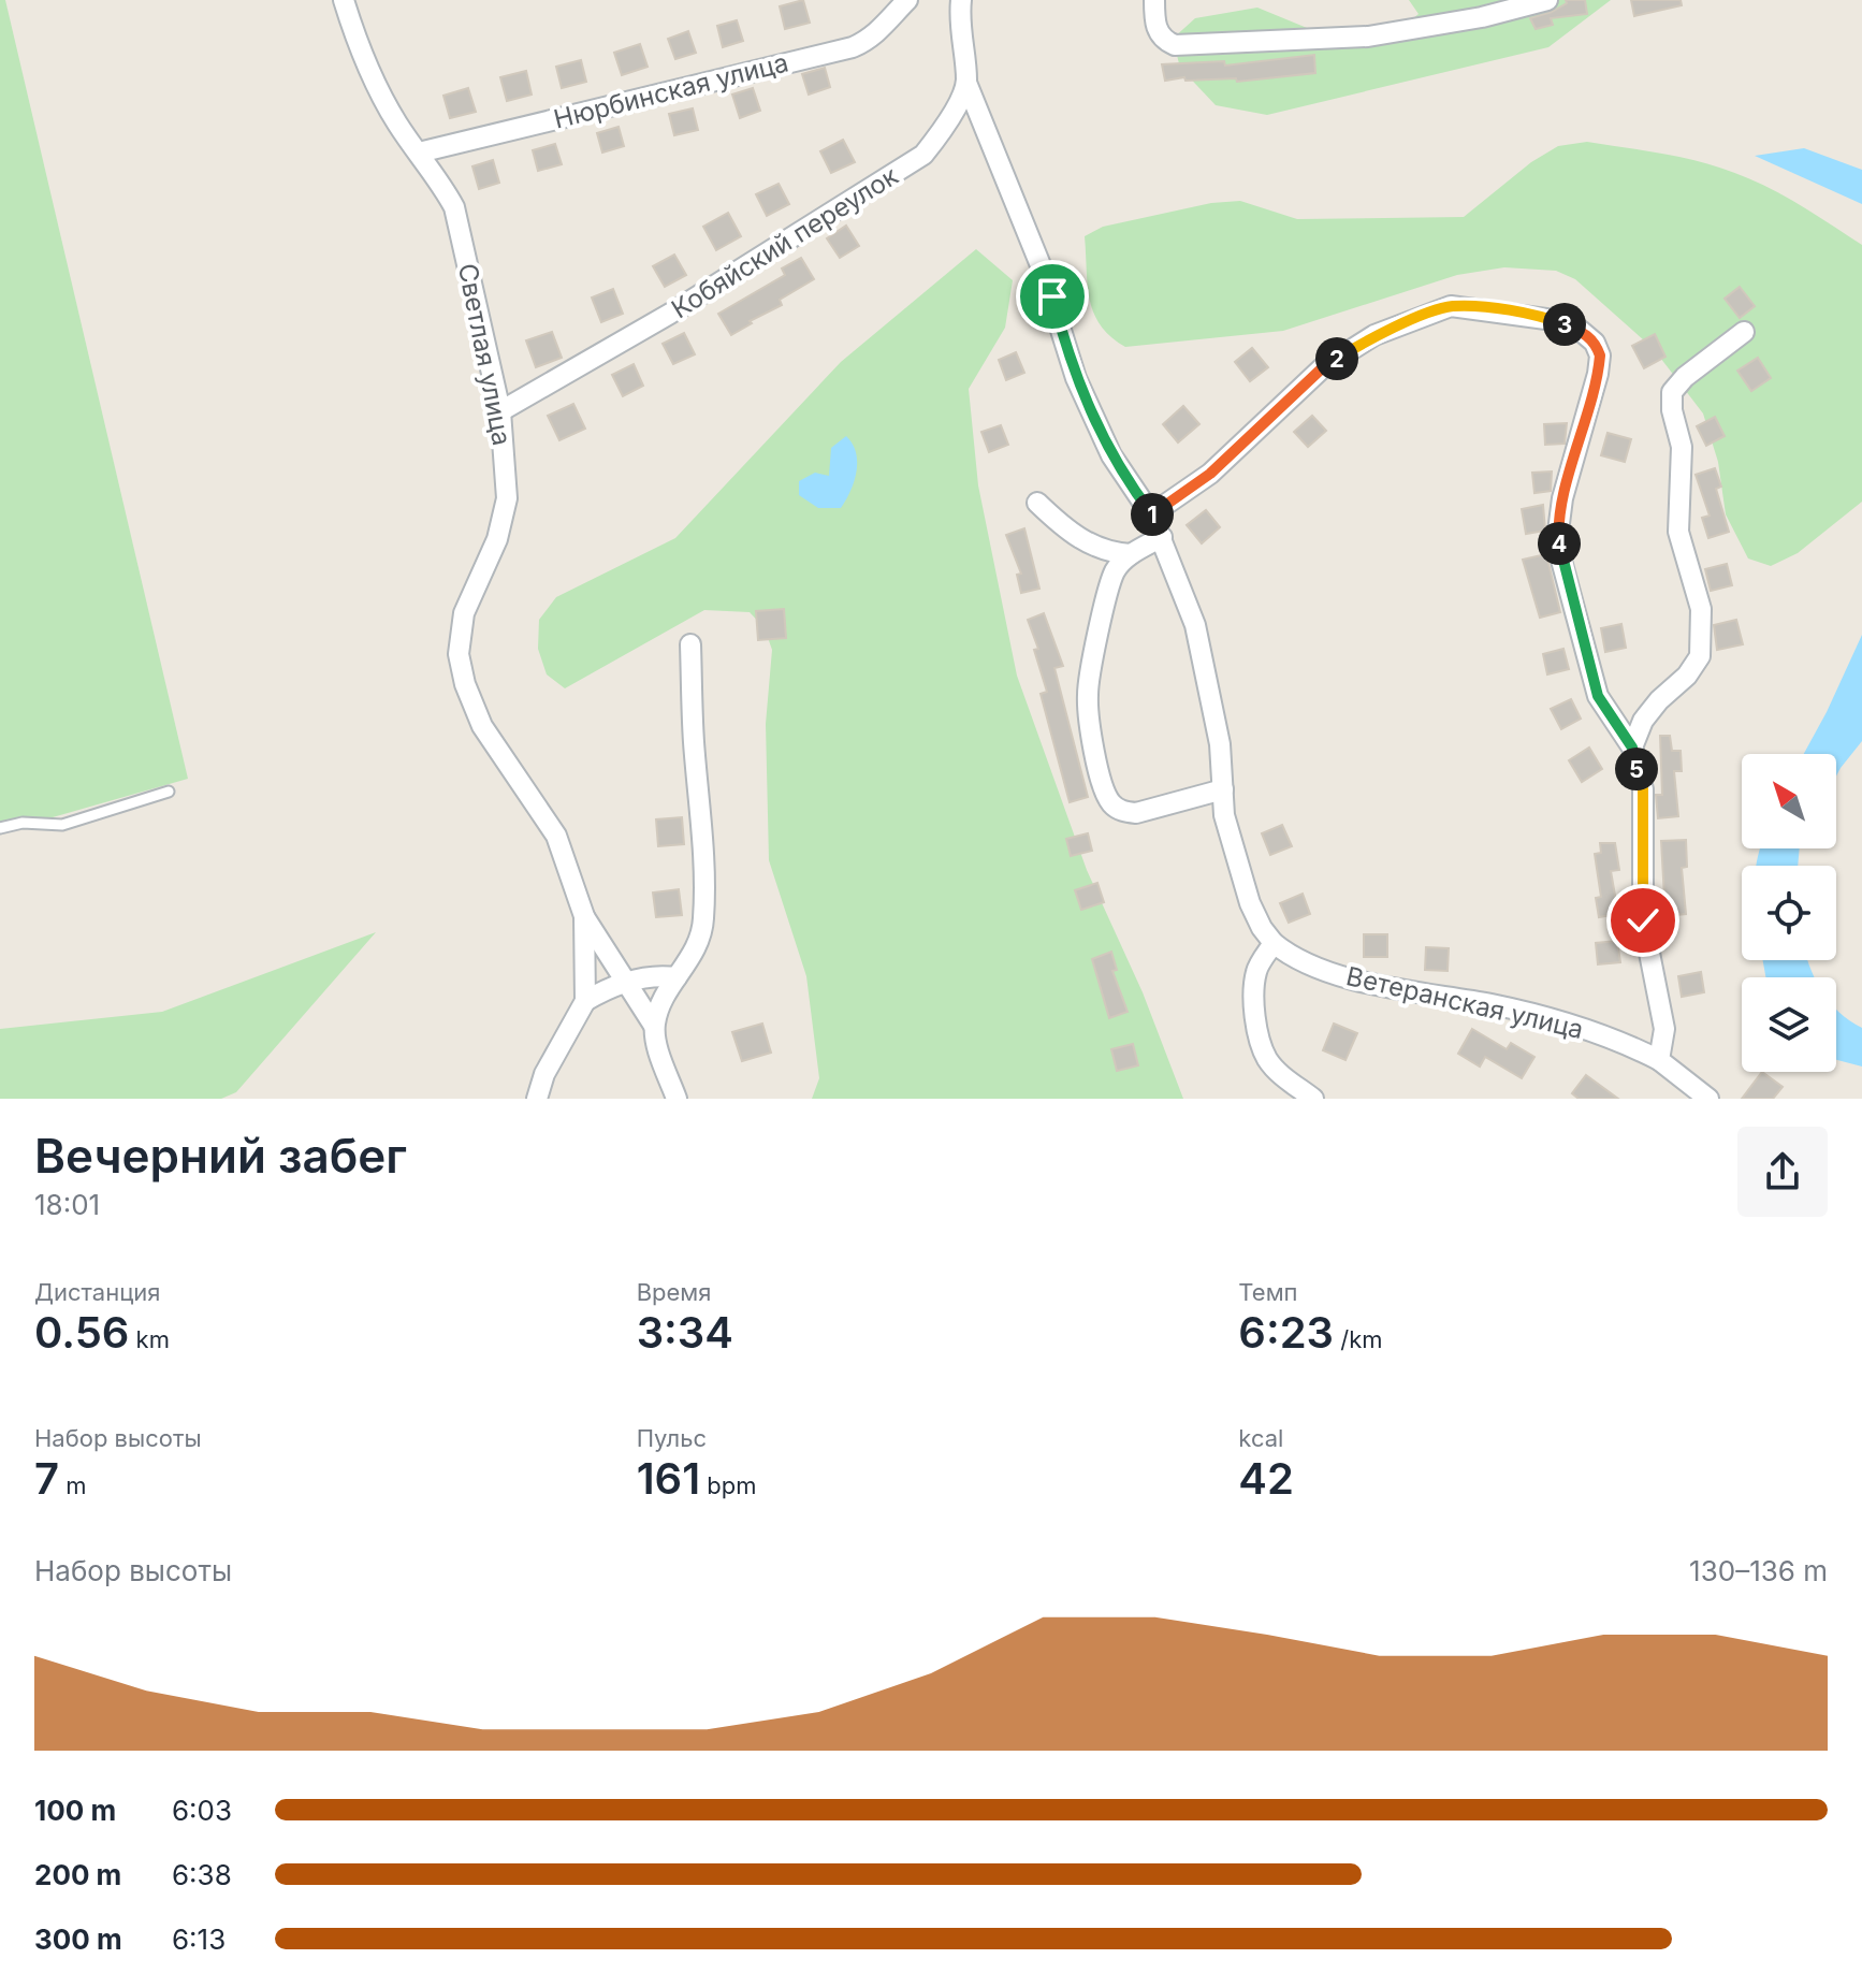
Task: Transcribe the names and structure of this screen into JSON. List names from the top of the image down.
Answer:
{
  "streets": {
    "street": [
      "Нюрбинская улица",
      "Кобяйский переулок",
      "Светлая улица",
      "Ветеранская улица"
    ]
  },
  "crossings": [
    ["Нюрбинская улица", "Светлая улица"],
    ["Кобяйский переулок", "Светлая улица"]
  ],
  "north": "top left",
  "page": {
    "pins": [
      "3",
      "2",
      "1",
      "4",
      "5"
    ],
    "heading": ["Вечерний забег", "18:01"],
    "stats": [
      ["Дистанция", "0.56 km"],
      ["Время", "3:34"],
      ["Темп", "6:23 /km"],
      ["Набор высоты", "7 m"],
      ["Пульс", "161 bpm"],
      ["kcal", "42"]
    ],
    "chart": ["Набор высоты", "130–136 m"],
    "list": [
      {
        "name": "100 m",
        "note": "6:03"
      },
      {
        "name": "200 m",
        "note": "6:38"
      },
      {
        "name": "300 m",
        "note": "6:13"
      }
    ]
  }
}
